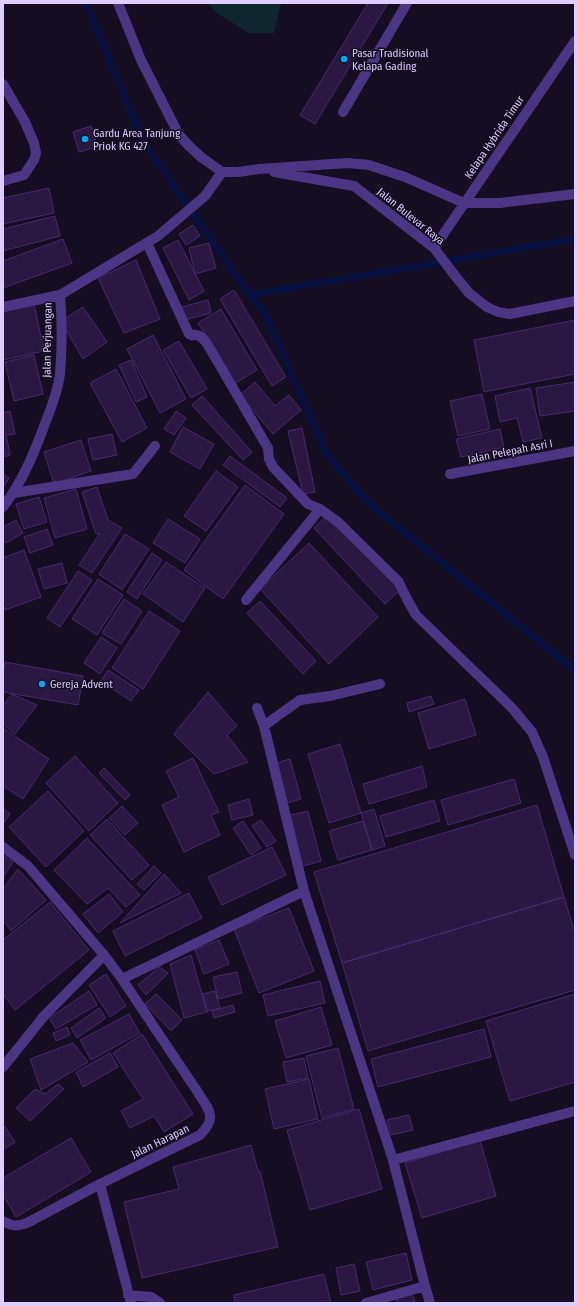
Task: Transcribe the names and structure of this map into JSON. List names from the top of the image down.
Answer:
{
  "streets": {
    "street": [
      "Kelapa Hybrida Timur",
      "Jalan Bulevar Raya",
      "Jalan Perjuangan",
      "Jalan Pelepah Asri I",
      "Jalan Harapan"
    ]
  },
  "crossings": [
    ["Kelapa Hybrida Timur", "Jalan Bulevar Raya"],
    ["Jalan Bulevar Raya", "Jalan Perjuangan"]
  ],
  "places": ["Pasar Tradisional Kelapa Gading", "Gardu Area Tanjung Priok KG 427", "Gereja Advent"]
}
